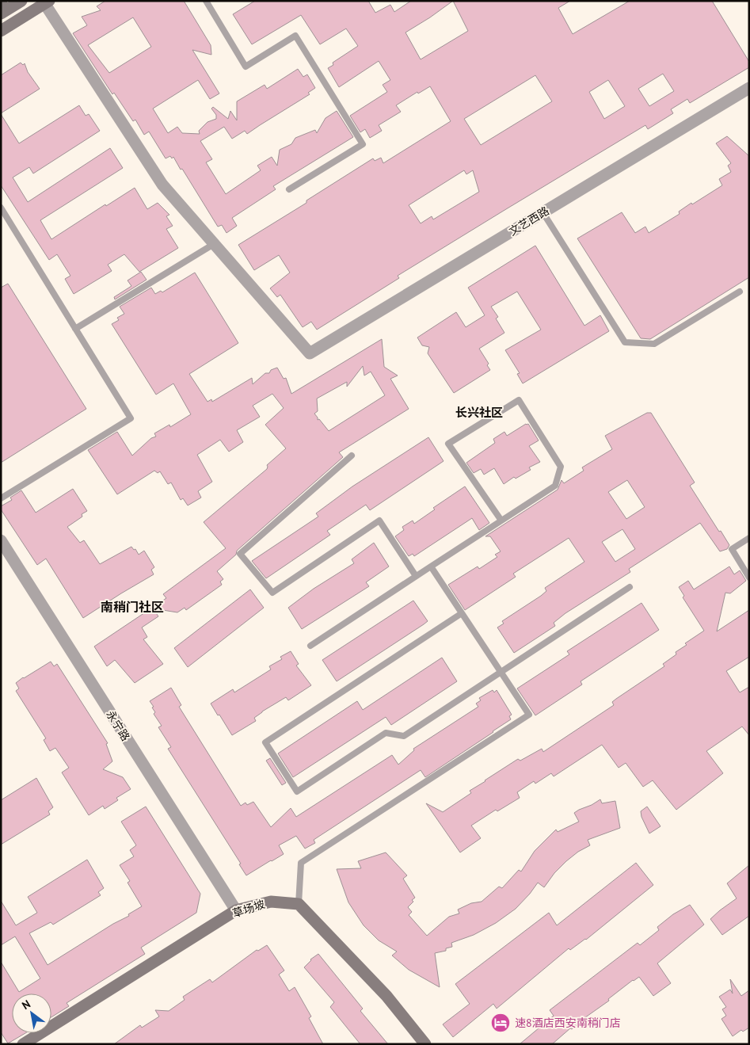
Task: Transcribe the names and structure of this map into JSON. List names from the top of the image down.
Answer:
{
  "streets": {
    "street": ["文艺西路", "永宁路", "草场坡"]
  },
  "crossings": [
    ["永宁路", "草场坡"]
  ],
  "districts": ["长兴社区", "南稍门社区"],
  "places": {
    "hotel": ["速8酒店西安南稍门店"]
  },
  "north": "top left"
}
